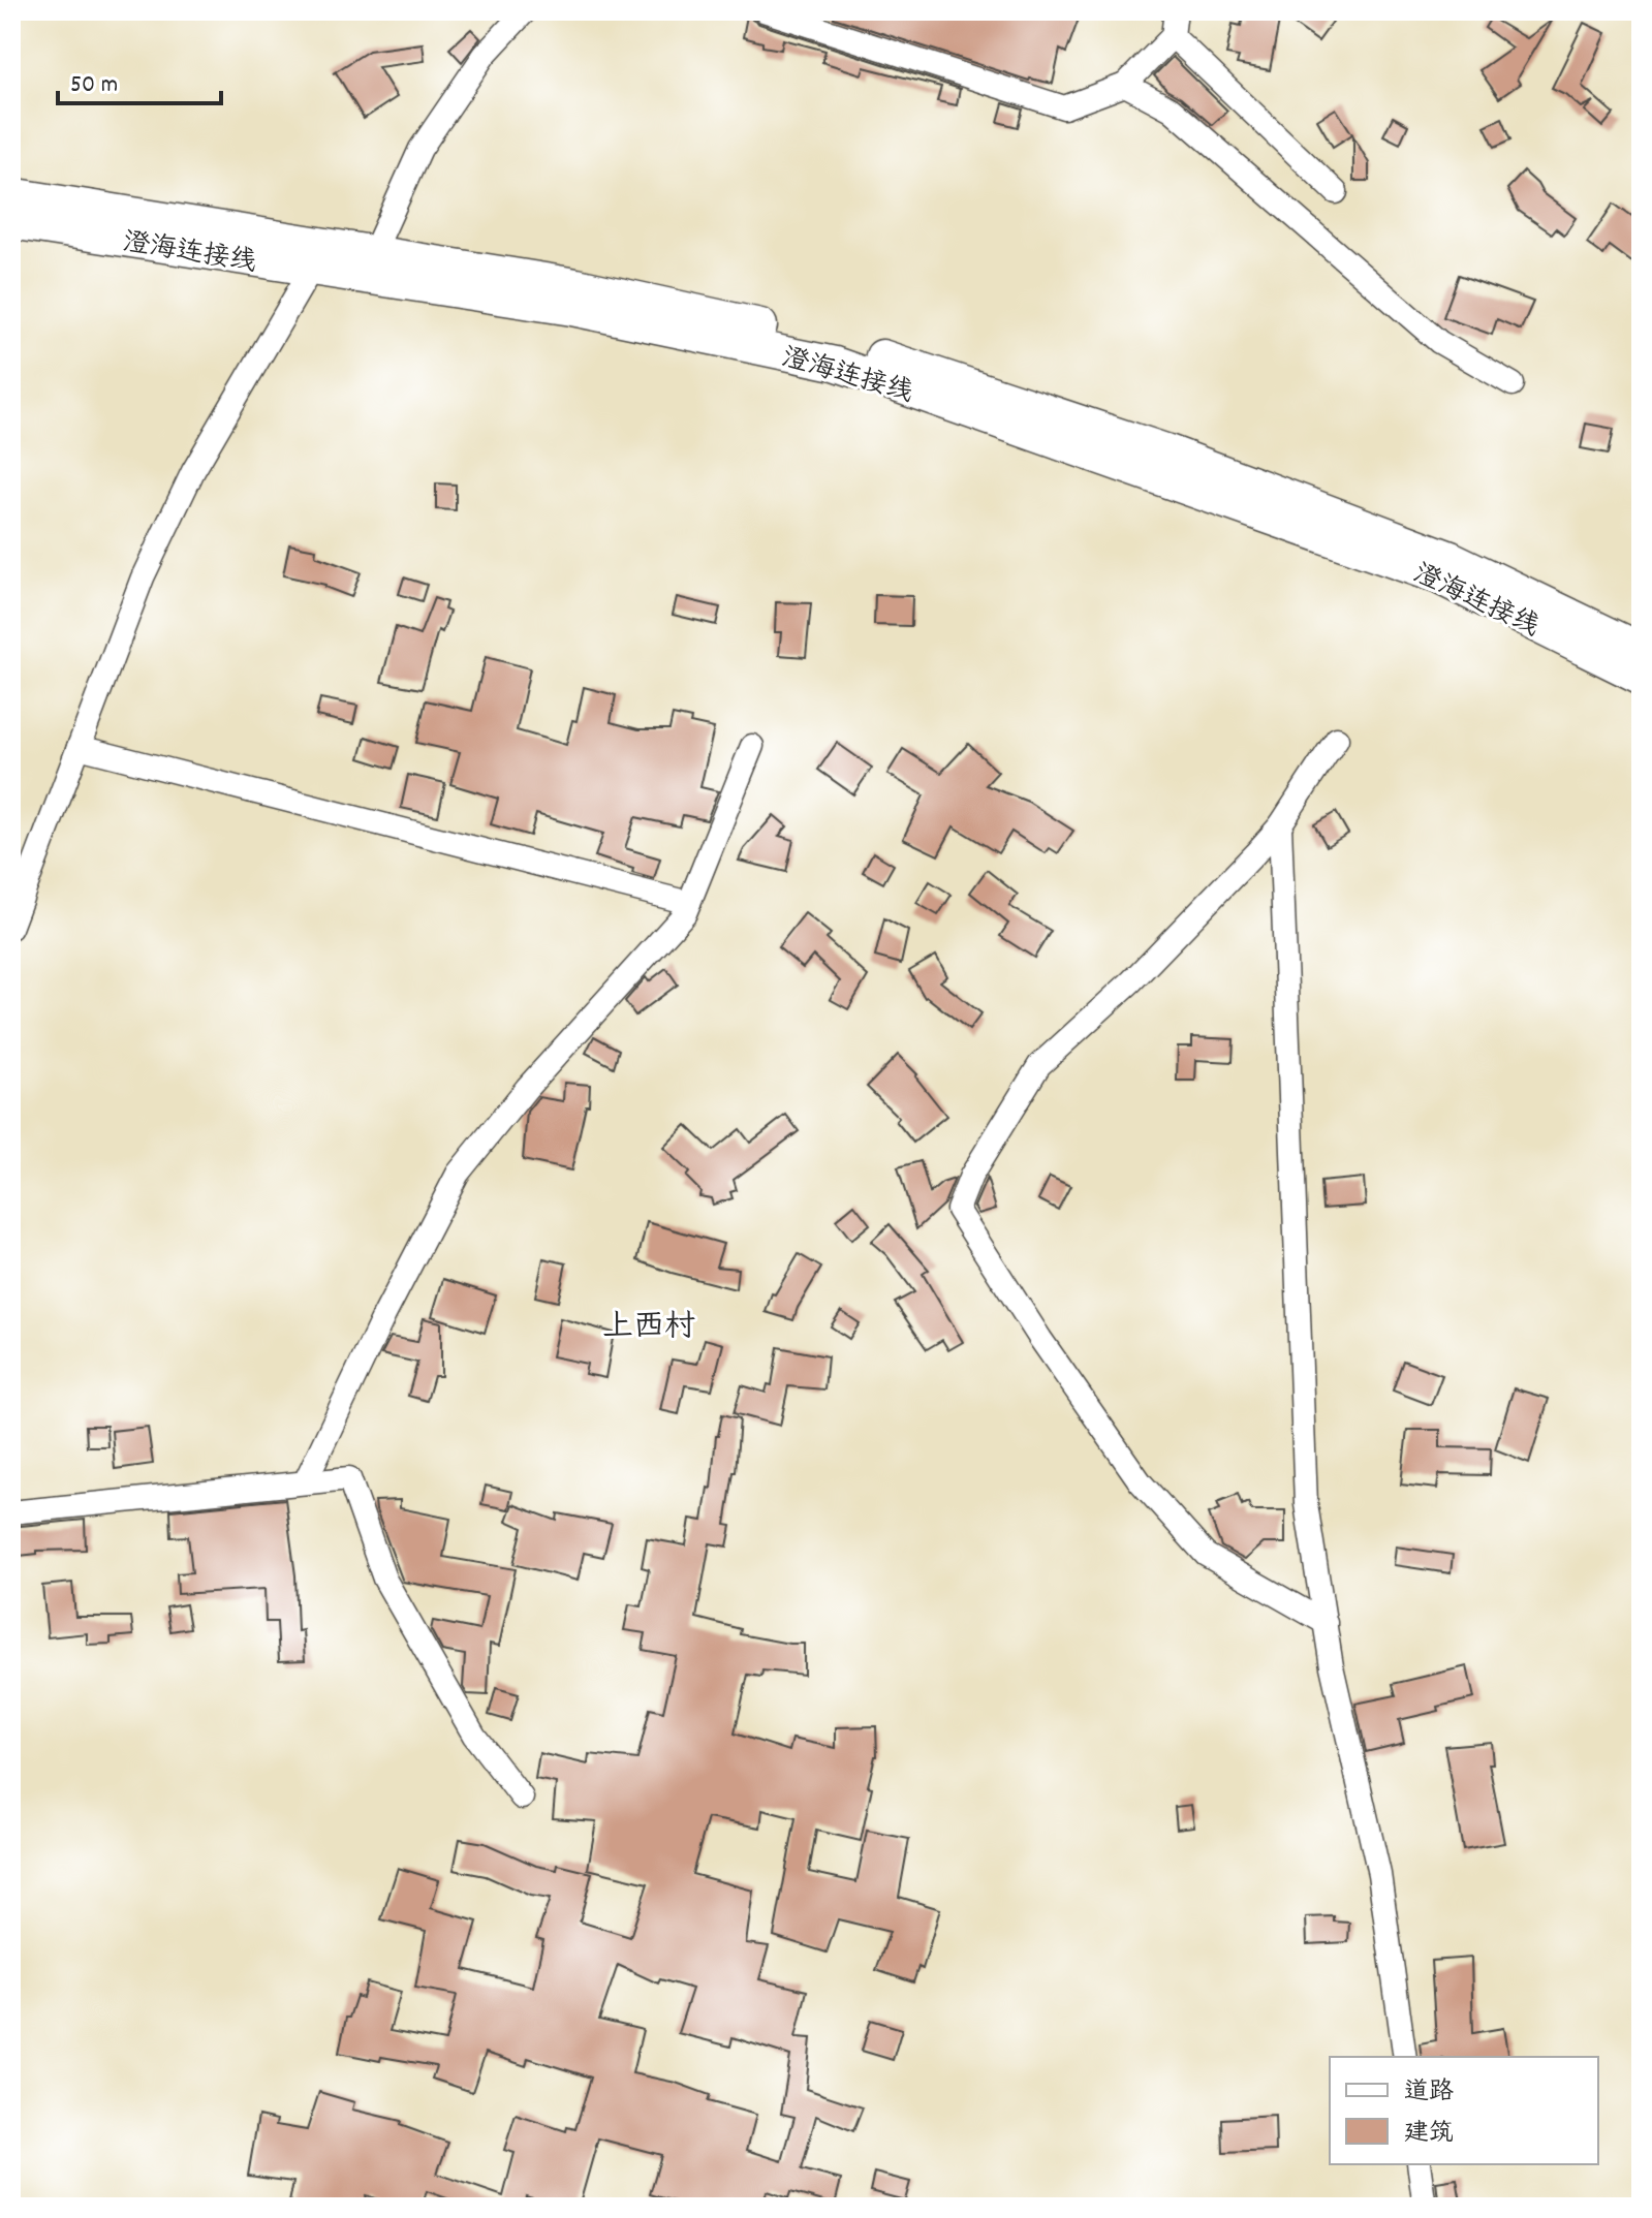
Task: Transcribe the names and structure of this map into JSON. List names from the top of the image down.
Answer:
{
  "streets": {
    "highway": ["澄海连接线"]
  },
  "districts": ["上西村"],
  "legend": ["道路", "建筑"],
  "scale_bar": "50 m"
}
